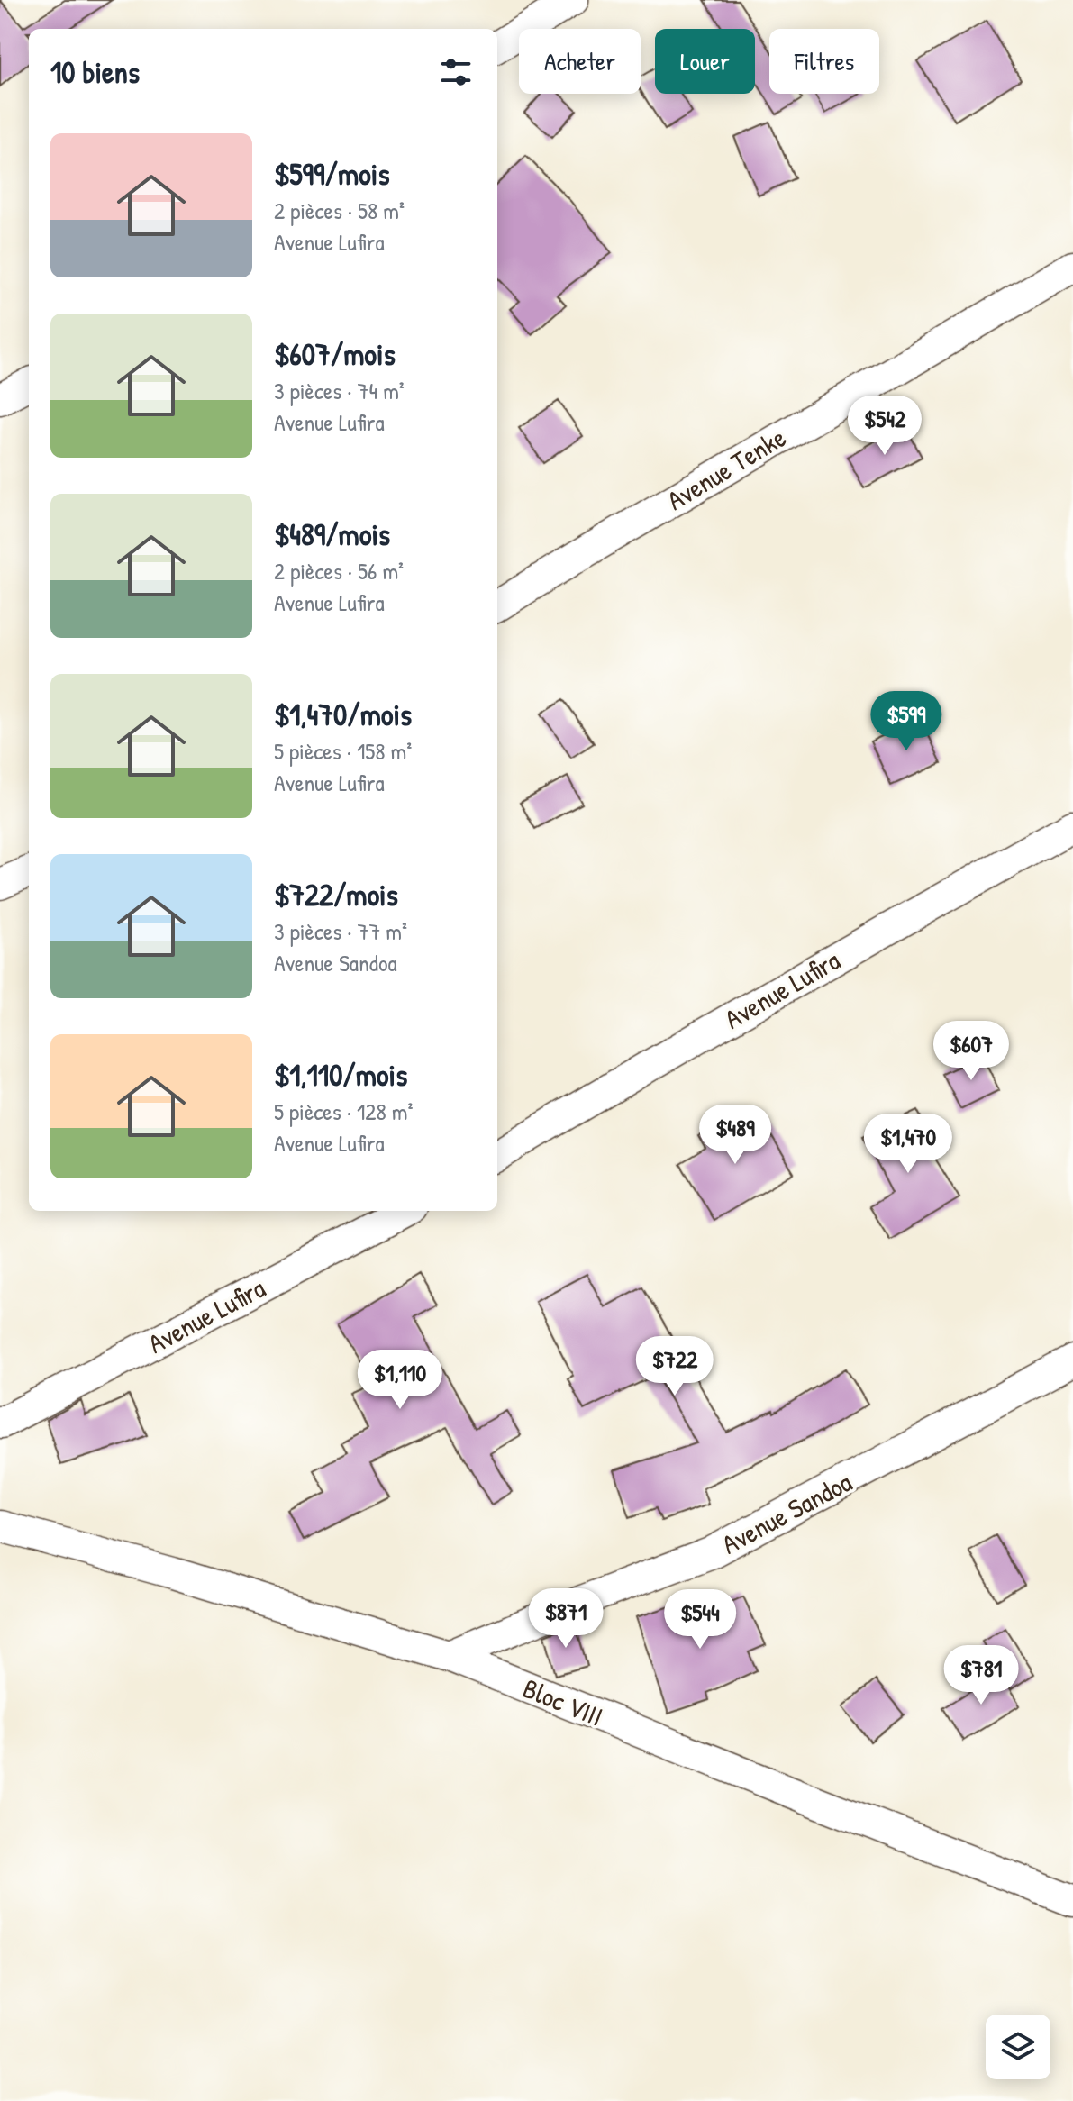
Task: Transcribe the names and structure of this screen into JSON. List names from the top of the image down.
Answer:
{
  "streets": {
    "street": [
      "Avenue Tenke",
      "Avenue Lufira",
      "Avenue Sandoa",
      "Bloc VIII"
    ]
  },
  "crossings": [
    ["Avenue Sandoa", "Bloc VIII"]
  ],
  "page": {
    "chip": ["Acheter", "Louer", "Filtres"],
    "heading": "10 biens",
    "list": [
      {
        "name": "$599/mois",
        "note": "2 pièces · 58 m² · Avenue Lufira"
      },
      {
        "name": "$607/mois",
        "note": "3 pièces · 74 m² · Avenue Lufira"
      },
      {
        "name": "$489/mois",
        "note": "2 pièces · 56 m² · Avenue Lufira"
      },
      {
        "name": "$1,470/mois",
        "note": "5 pièces · 158 m² · Avenue Lufira"
      },
      {
        "name": "$722/mois",
        "note": "3 pièces · 77 m² · Avenue Sandoa"
      },
      {
        "name": "$1,110/mois",
        "note": "5 pièces · 128 m² · Avenue Lufira"
      }
    ],
    "price": [
      "$542",
      "$599",
      "$607",
      "$489",
      "$1,470",
      "$722",
      "$1,110",
      "$871",
      "$544",
      "$781"
    ]
  }
}
